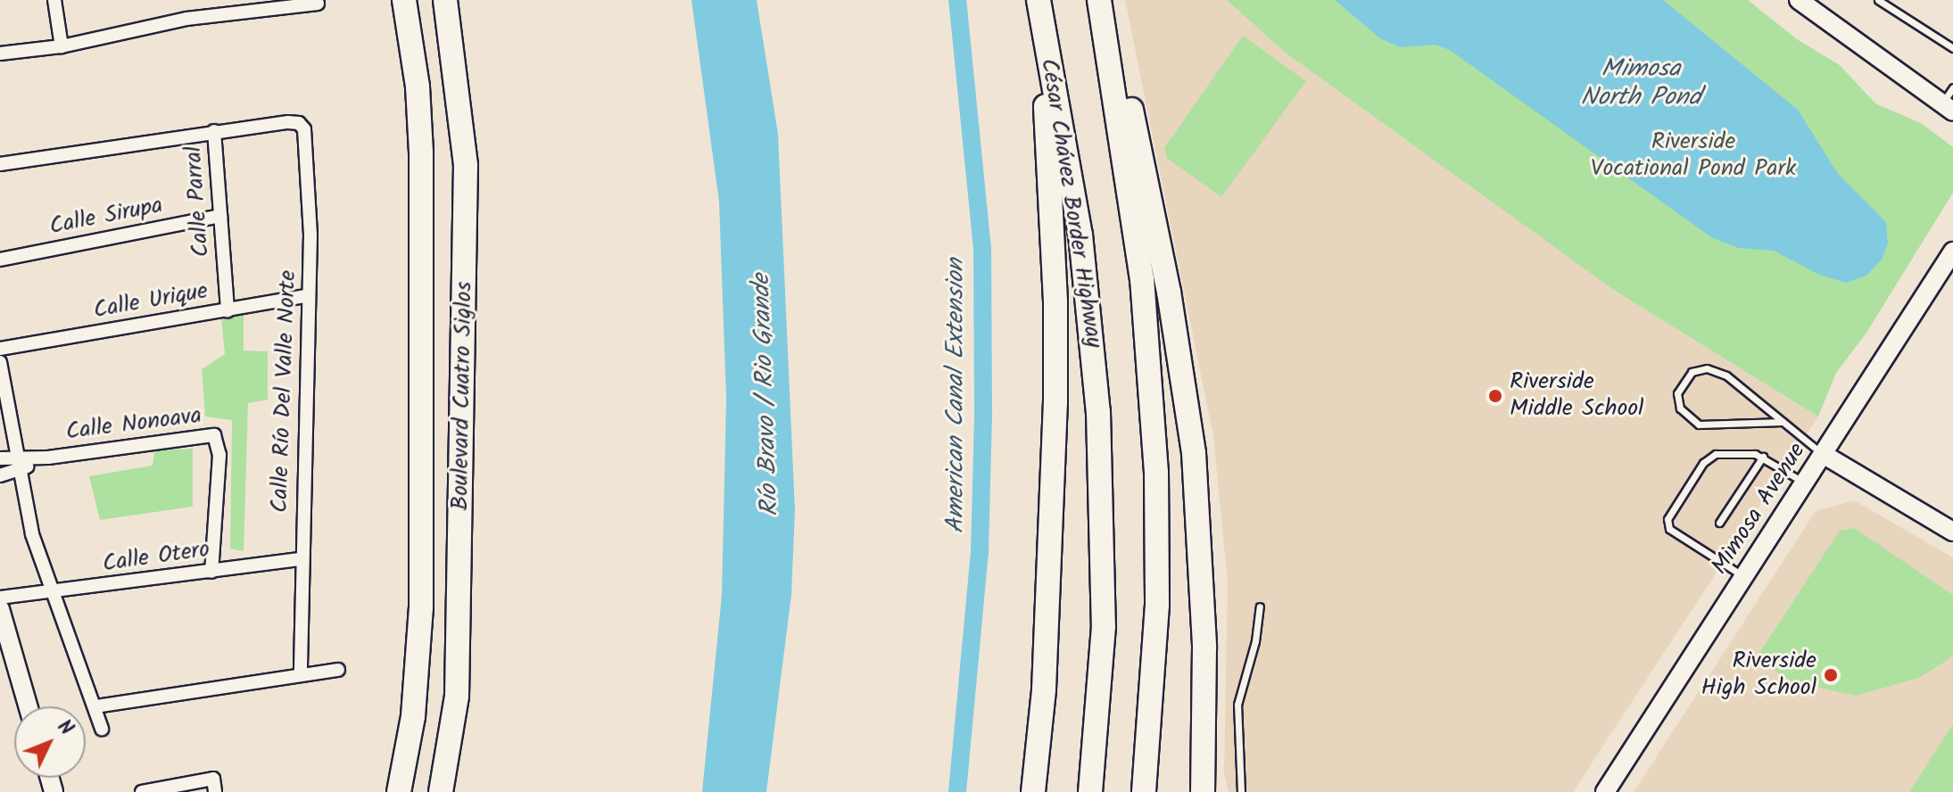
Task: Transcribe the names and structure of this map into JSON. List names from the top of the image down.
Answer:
{
  "streets": {
    "highway": ["César Chávez Border Highway", "Boulevard Cuatro Siglos"],
    "street": [
      "Calle Parral",
      "Calle Sirupa",
      "Calle Urique",
      "Calle Río Del Valle Norte",
      "Calle Nonoava",
      "Mimosa Avenue",
      "Calle Otero"
    ]
  },
  "crossings": [
    ["Calle Parral", "Calle Sirupa"],
    ["Calle Parral", "Calle Urique"],
    ["Calle Parral", "Calle Río Del Valle Norte"],
    ["Calle Urique", "Calle Río Del Valle Norte"],
    ["Calle Río Del Valle Norte", "Calle Otero"],
    ["Calle Nonoava", "Calle Otero"]
  ],
  "water": ["Mimosa North Pond", "Río Bravo / Rio Grande", "American Canal Extension"],
  "parks": ["Riverside Vocational Pond Park"],
  "places": ["Riverside Middle School", "Riverside High School"],
  "north": "top right"
}
